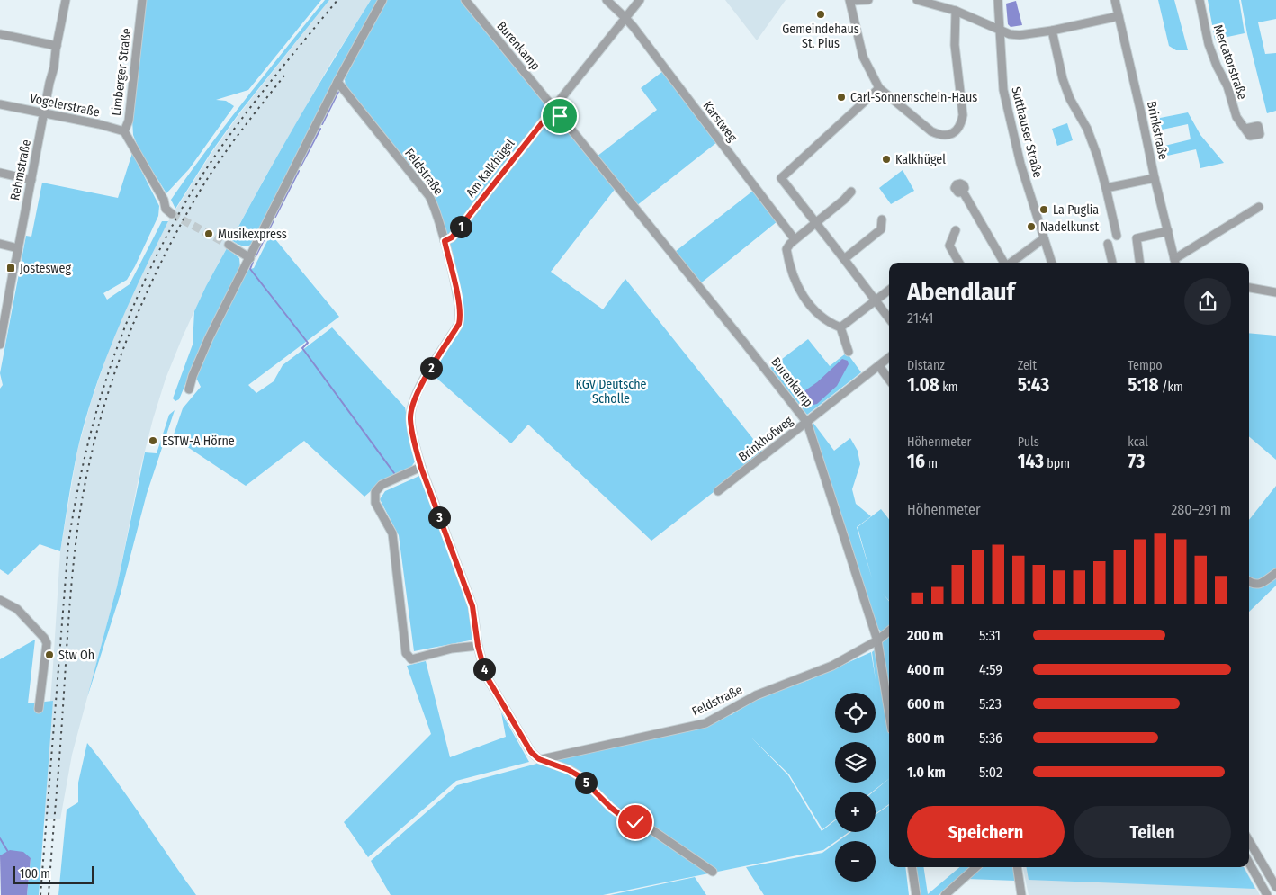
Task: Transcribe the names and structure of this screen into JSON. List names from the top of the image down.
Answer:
{
  "streets": {
    "street": [
      "Burenkamp",
      "Mercatorstraße",
      "Limberger Straße",
      "Vogelerstraße",
      "Karstweg",
      "Brinkstraße",
      "Sutthauser Straße",
      "Am Kalkhügel",
      "Rehmstraße",
      "Feldstraße",
      "Brinkhofweg"
    ]
  },
  "crossings": [
    ["Burenkamp", "Am Kalkhügel"],
    ["Burenkamp", "Feldstraße"],
    ["Burenkamp", "Brinkhofweg"],
    ["Limberger Straße", "Vogelerstraße"],
    ["Vogelerstraße", "Rehmstraße"],
    ["Karstweg", "Am Kalkhügel"],
    ["Am Kalkhügel", "Feldstraße"]
  ],
  "parks": ["KGV Deutsche Scholle"],
  "places": {
    "other": [
      "Gemeindehaus St. Pius",
      "Carl-Sonnenschein-Haus",
      "Kalkhügel",
      "La Puglia",
      "Nadelkunst",
      "Musikexpress",
      "ESTW-A Hörne",
      "Stw Oh"
    ],
    "transit": ["Jostesweg"]
  },
  "scale_bar": "100 m",
  "page": {
    "pins": [
      "1",
      "2",
      "3",
      "4",
      "5"
    ],
    "heading": ["Abendlauf", "21:41"],
    "stats": [
      ["Distanz", "1.08 km"],
      ["Zeit", "5:43"],
      ["Tempo", "5:18 /km"],
      ["Höhenmeter", "16 m"],
      ["Puls", "143 bpm"],
      ["kcal", "73"]
    ],
    "chart": ["Höhenmeter", "280–291 m"],
    "list": [
      {
        "name": "200 m",
        "note": "5:31"
      },
      {
        "name": "400 m",
        "note": "4:59"
      },
      {
        "name": "600 m",
        "note": "5:23"
      },
      {
        "name": "800 m",
        "note": "5:36"
      },
      {
        "name": "1.0 km",
        "note": "5:02"
      }
    ],
    "map_buttons": ["+", "−"],
    "buttons": ["Speichern", "Teilen"],
    "scale": "100 m"
  }
}
